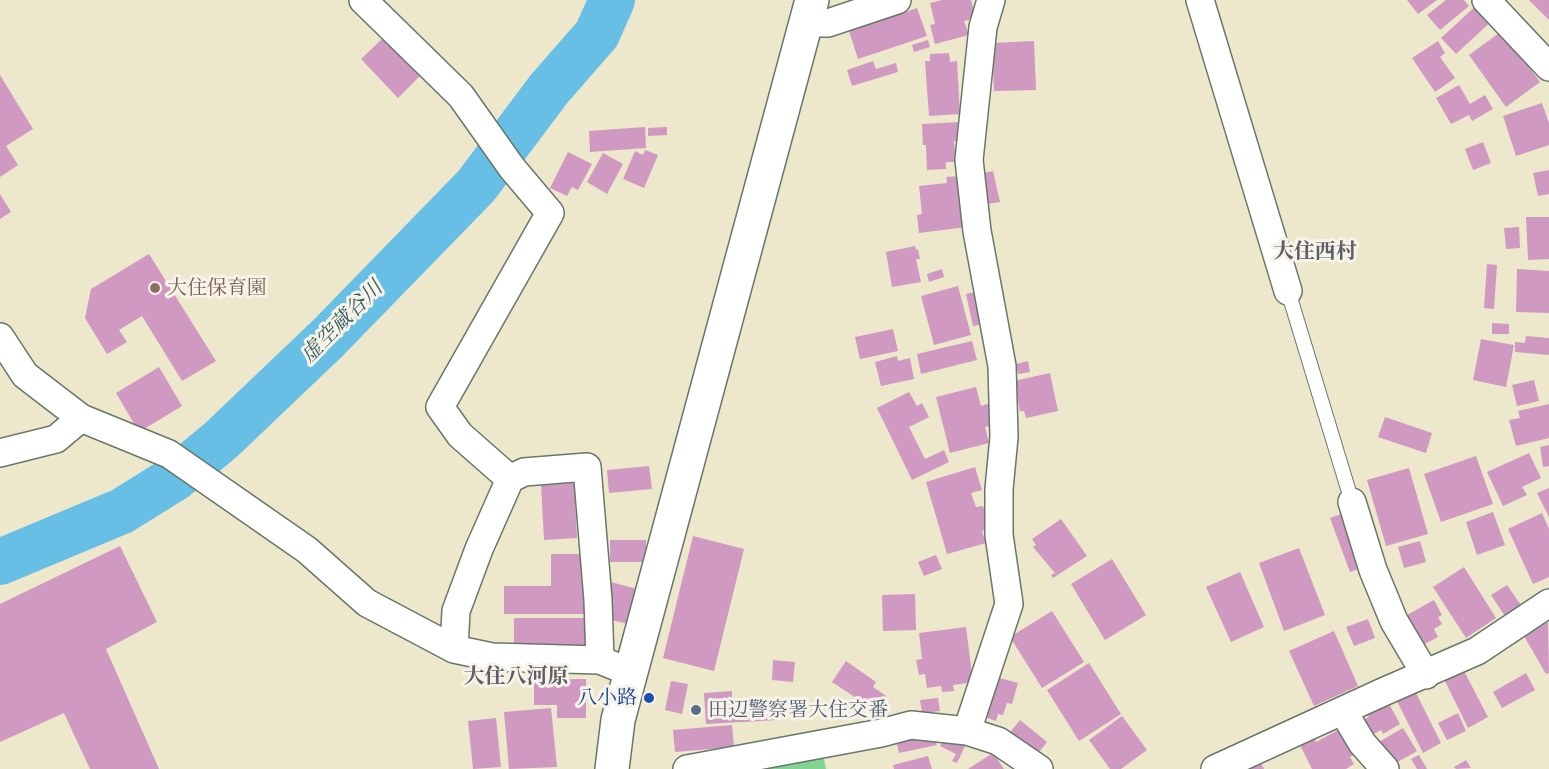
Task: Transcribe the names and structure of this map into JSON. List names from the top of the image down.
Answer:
{
  "districts": ["大住西村", "大住八河原"],
  "water": ["虚空蔵谷川"],
  "places": ["大住保育園", "八小路", "田辺警察署大住交番"]
}
